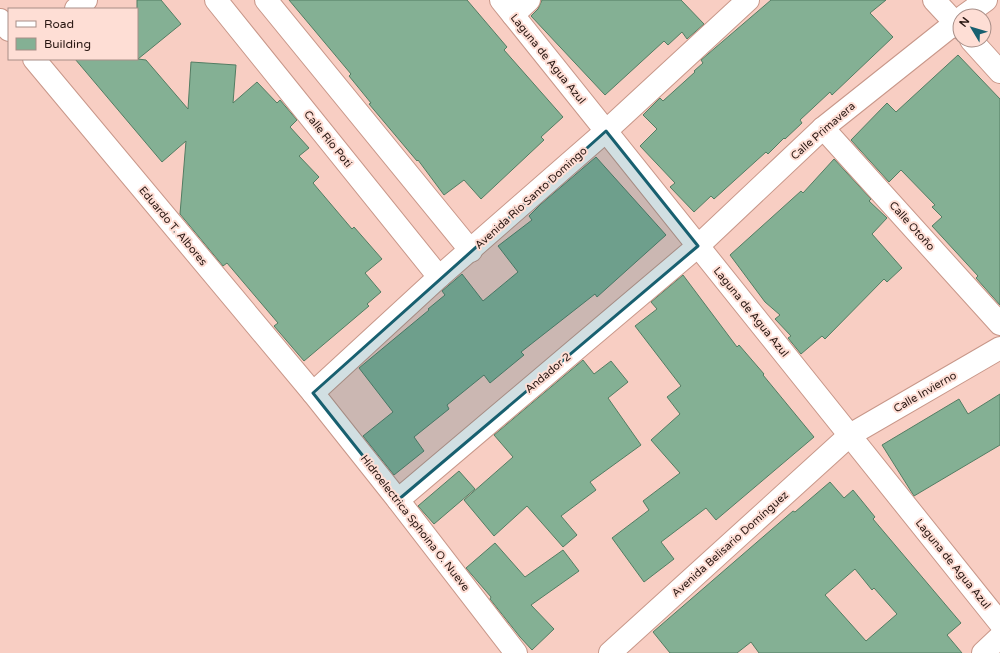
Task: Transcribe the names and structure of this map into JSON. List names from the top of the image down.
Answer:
{
  "streets": {
    "street": [
      "Laguna de Agua Azul",
      "Calle Primavera",
      "Calle Río Poti",
      "Avenida Río Santo Domingo",
      "Eduardo T. Albores",
      "Calle Otoño",
      "Andador 2",
      "Calle Invierno",
      "Hidroelectrica Sphoina O. Nueve",
      "Avenida Belisario Domínguez"
    ]
  },
  "crossings": [
    ["Laguna de Agua Azul", "Calle Primavera"],
    ["Laguna de Agua Azul", "Avenida Río Santo Domingo"],
    ["Laguna de Agua Azul", "Andador 2"],
    ["Laguna de Agua Azul", "Calle Invierno"],
    ["Laguna de Agua Azul", "Avenida Belisario Domínguez"],
    ["Calle Primavera", "Calle Otoño"],
    ["Calle Primavera", "Andador 2"],
    ["Calle Río Poti", "Avenida Río Santo Domingo"],
    ["Avenida Río Santo Domingo", "Eduardo T. Albores"],
    ["Avenida Río Santo Domingo", "Hidroelectrica Sphoina O. Nueve"],
    ["Eduardo T. Albores", "Hidroelectrica Sphoina O. Nueve"],
    ["Andador 2", "Hidroelectrica Sphoina O. Nueve"],
    ["Calle Invierno", "Avenida Belisario Domínguez"]
  ],
  "legend": ["Road", "Building"],
  "north": "top left"
}
